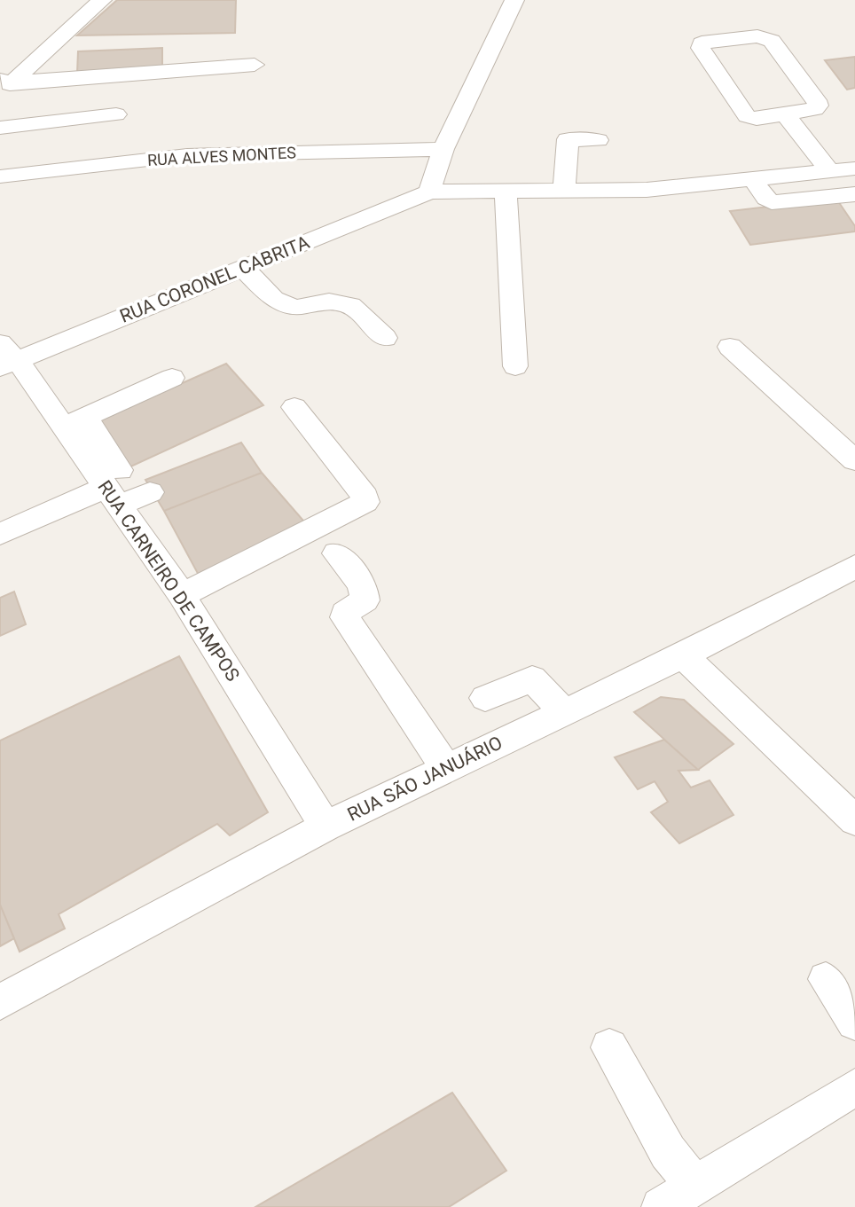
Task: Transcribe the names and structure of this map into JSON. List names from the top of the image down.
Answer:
{
  "streets": {
    "street": [
      "RUA ALVES MONTES",
      "RUA CORONEL CABRITA",
      "RUA CARNEIRO DE CAMPOS",
      "RUA SÃO JANUÁRIO"
    ]
  },
  "crossings": [
    ["RUA CORONEL CABRITA", "RUA CARNEIRO DE CAMPOS"],
    ["RUA CARNEIRO DE CAMPOS", "RUA SÃO JANUÁRIO"]
  ]
}
